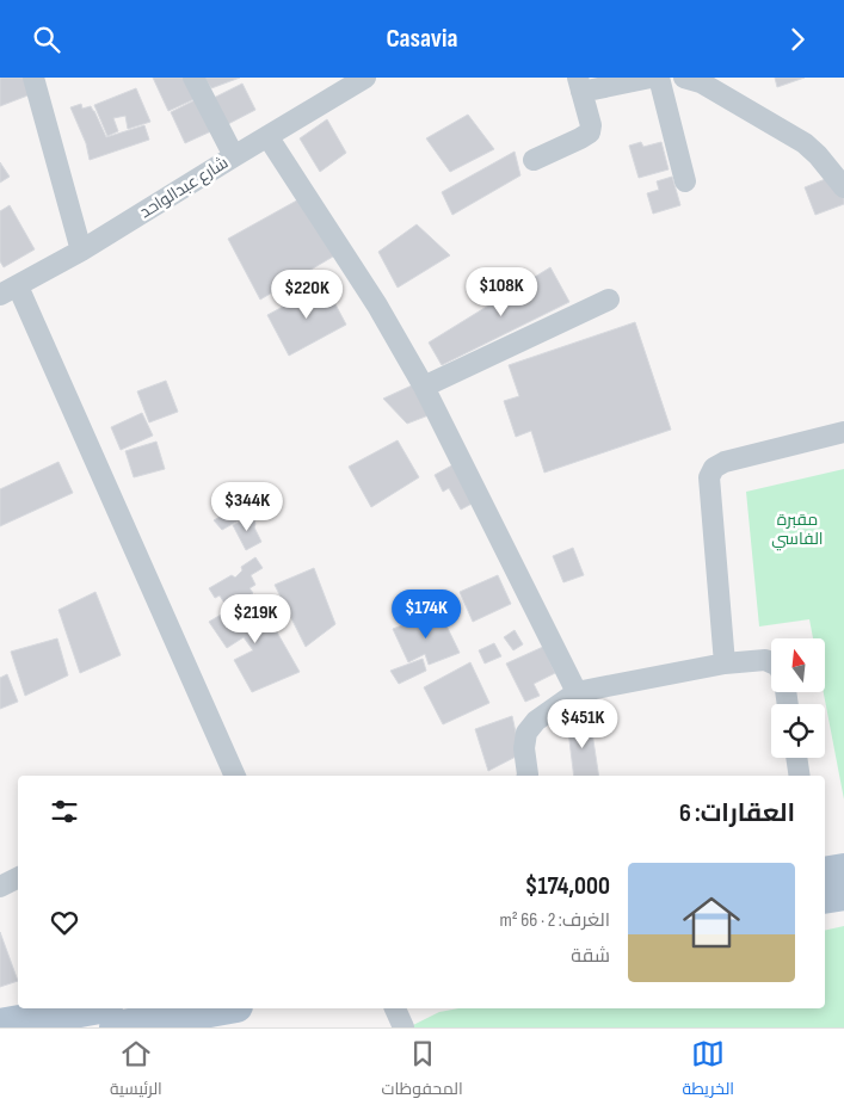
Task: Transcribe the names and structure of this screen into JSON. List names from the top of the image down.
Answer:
{
  "streets": {
    "street": ["شارع عبدالواحد"]
  },
  "parks": ["مقبرة الفاسي"],
  "north": "top",
  "page": {
    "header": "Casavia",
    "price": [
      "$108K",
      "$220K",
      "$344K",
      "$174K",
      "$219K",
      "$451K"
    ],
    "heading": "العقارات: 6",
    "list": [
      {
        "name": "$174,000",
        "note": "الغرف: 2 · 66 m² · شقة"
      }
    ],
    "tabs": ["الخريطة", "المحفوظات", "الرئيسية"]
  }
}
